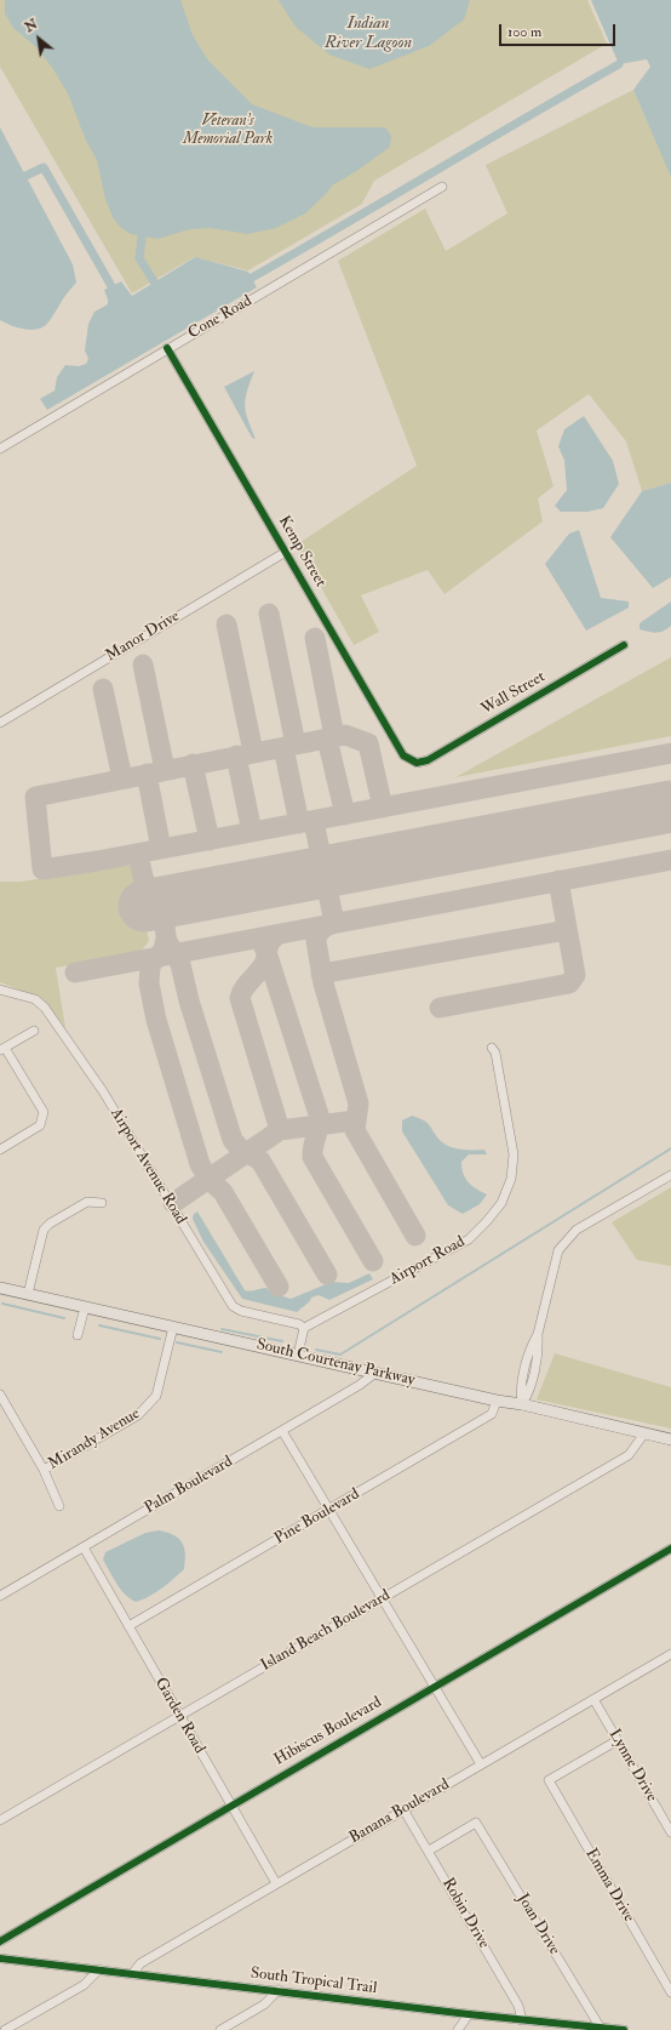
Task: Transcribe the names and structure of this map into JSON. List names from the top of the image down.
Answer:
{
  "streets": {
    "main road": ["South Courtenay Parkway"],
    "street": [
      "Cone Road",
      "Kemp Street",
      "Manor Drive",
      "Wall Street",
      "Airport Avenue Road",
      "Airport Road",
      "Mirandy Avenue",
      "Palm Boulevard",
      "Pine Boulevard",
      "Island Beach Boulevard",
      "Garden Road",
      "Hibiscus Boulevard",
      "Lynne Drive",
      "Banana Boulevard",
      "Emma Drive",
      "Robin Drive",
      "Joan Drive",
      "South Tropical Trail"
    ]
  },
  "crossings": [
    ["Cone Road", "Kemp Street"],
    ["Kemp Street", "Manor Drive"],
    ["Kemp Street", "Wall Street"],
    ["Airport Avenue Road", "Airport Road"],
    ["South Courtenay Parkway", "Mirandy Avenue"],
    ["South Courtenay Parkway", "Palm Boulevard"],
    ["South Courtenay Parkway", "Pine Boulevard"],
    ["South Courtenay Parkway", "Island Beach Boulevard"],
    ["Palm Boulevard", "Garden Road"],
    ["Pine Boulevard", "Garden Road"],
    ["Island Beach Boulevard", "Garden Road"],
    ["Garden Road", "Hibiscus Boulevard"],
    ["Garden Road", "Banana Boulevard"],
    ["Lynne Drive", "Banana Boulevard"],
    ["Lynne Drive", "Emma Drive"],
    ["Banana Boulevard", "Robin Drive"],
    ["Banana Boulevard", "South Tropical Trail"],
    ["Robin Drive", "Joan Drive"],
    ["Robin Drive", "South Tropical Trail"],
    ["Joan Drive", "South Tropical Trail"]
  ],
  "water": ["Indian River Lagoon"],
  "parks": ["Veteran's Memorial Park"],
  "scale_bar": "100 m",
  "north": "top left"
}
